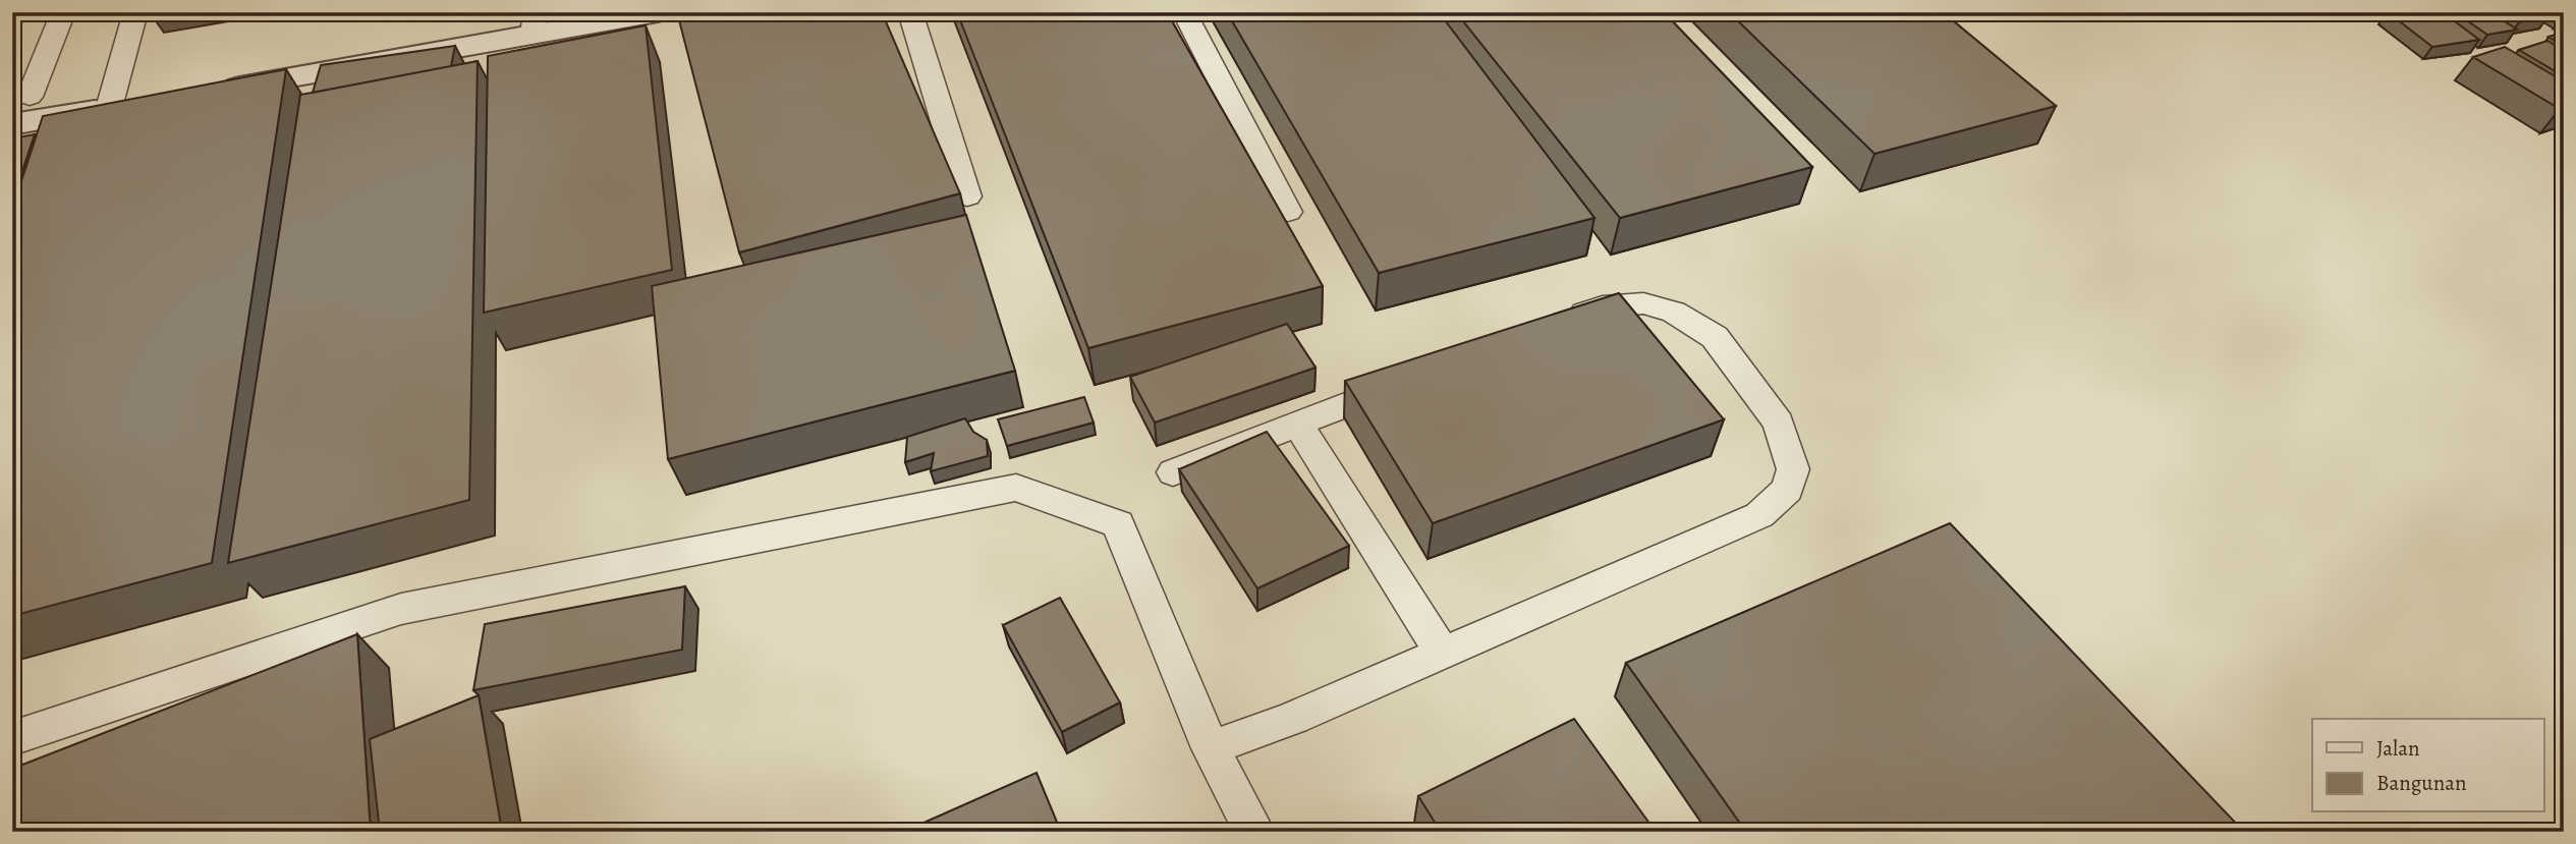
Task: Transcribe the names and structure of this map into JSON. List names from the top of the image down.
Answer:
{
  "legend": ["Jalan", "Bangunan"]
}
